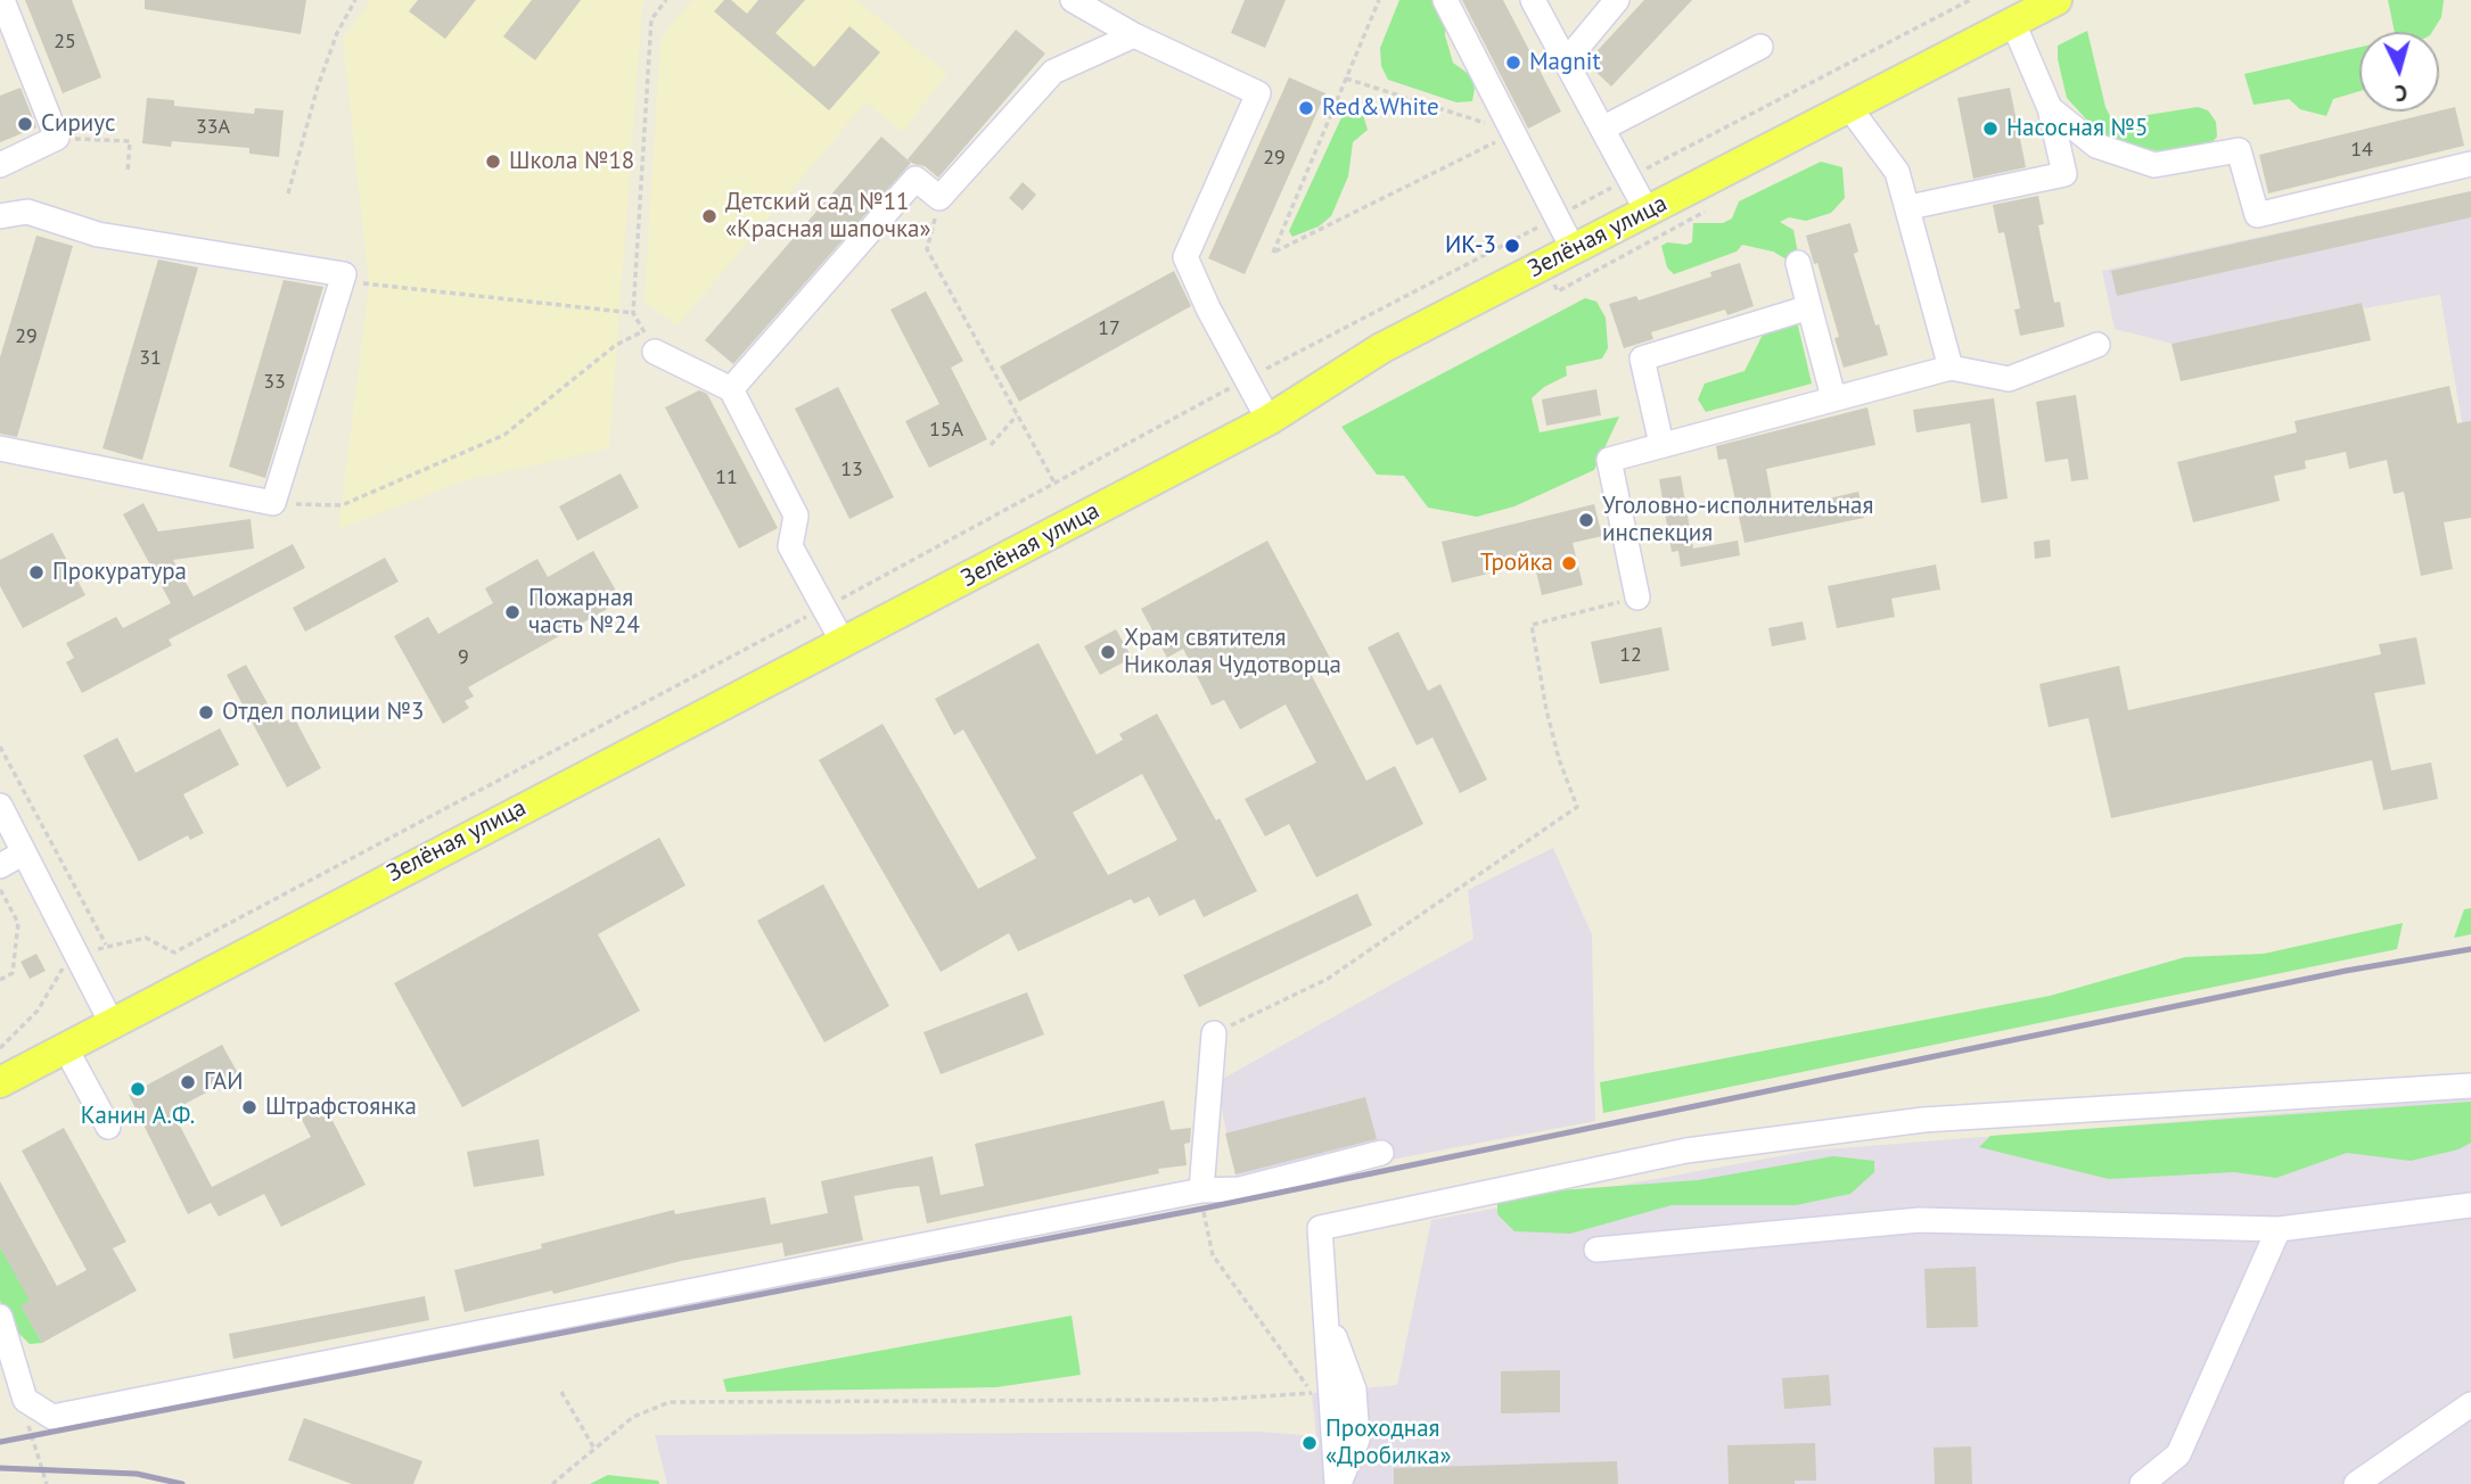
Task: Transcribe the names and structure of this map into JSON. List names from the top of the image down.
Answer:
{
  "streets": {
    "main road": ["Зелёная улица"]
  },
  "places": [
    "Magnit",
    "Red&White",
    "Сириус",
    "Насосная №5",
    "Школа №18",
    "Детский сад №11 «Красная шапочка»",
    "ИК-3",
    "Уголовно-исполнительная инспекция",
    "Тройка",
    "Прокуратура",
    "Пожарная часть №24",
    "Храм святителя Николая Чудотворца",
    "Отдел полиции №3",
    "ГАИ",
    "Канин А.Ф.",
    "Штрафстоянка",
    "Проходная «Дробилка»"
  ],
  "house_numbers": [
    "25",
    "33А",
    "14",
    "29",
    "17",
    "29",
    "31",
    "33",
    "15А",
    "13",
    "11",
    "12",
    "9"
  ],
  "north": "bottom"
}
